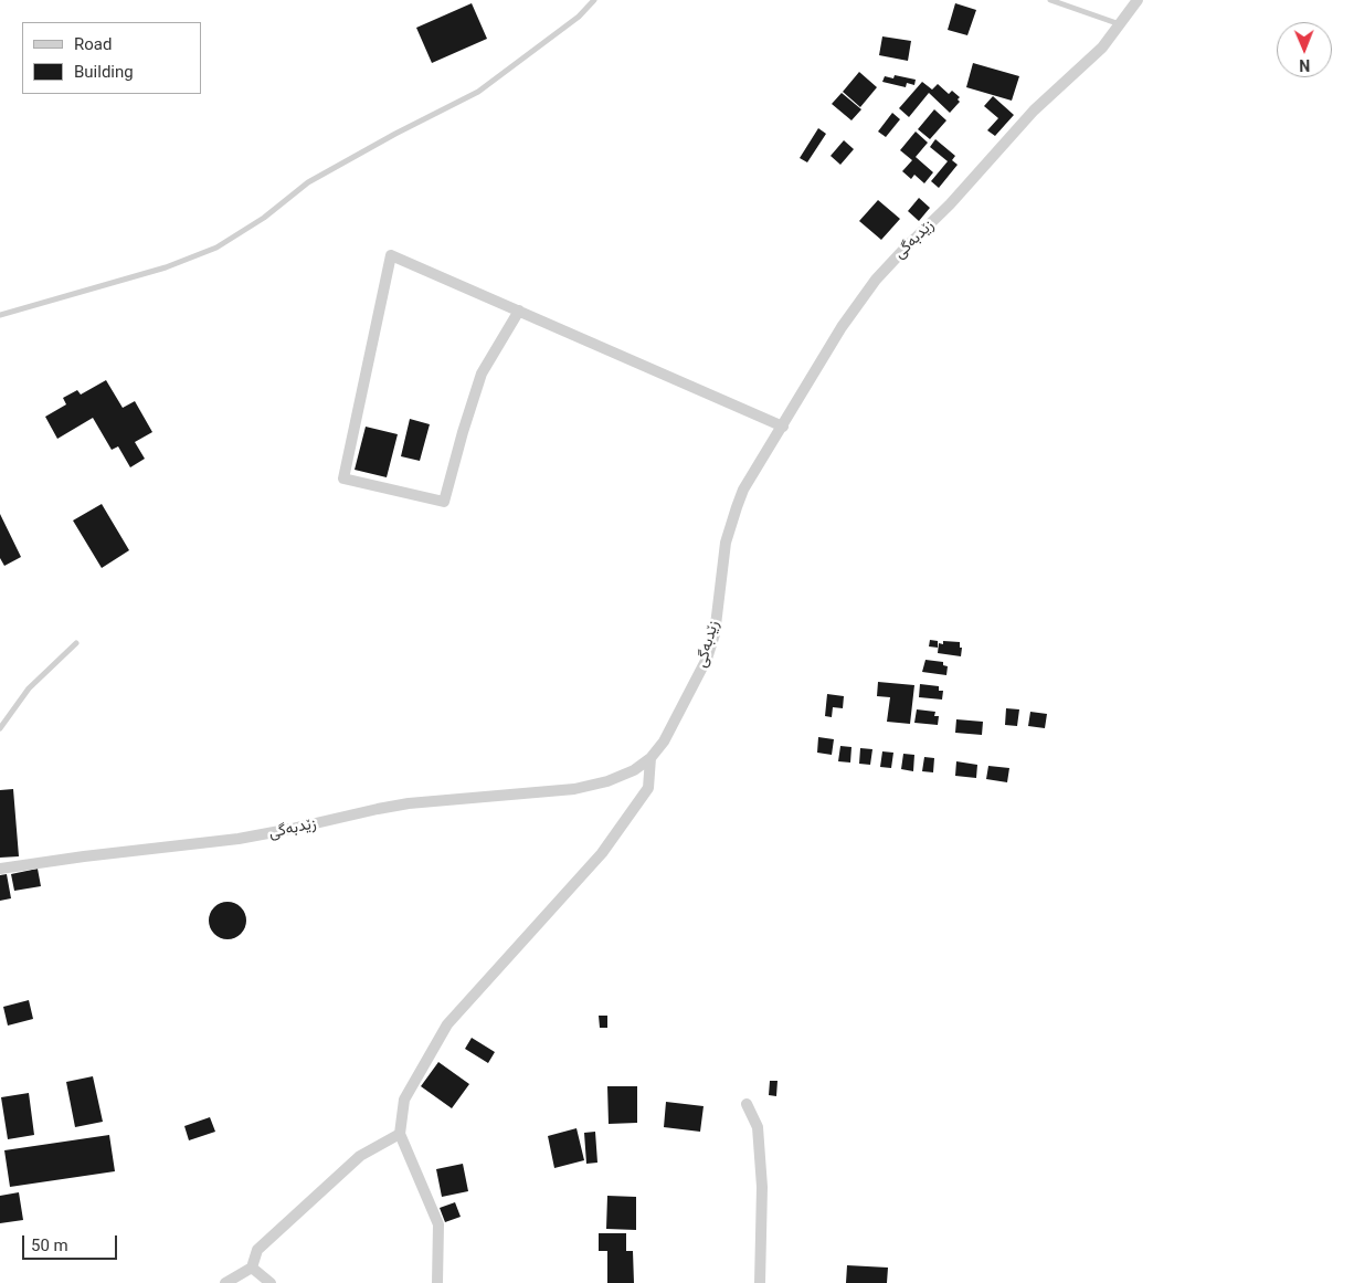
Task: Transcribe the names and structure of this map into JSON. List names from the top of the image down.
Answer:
{
  "streets": {
    "street": ["زێدبەگی"]
  },
  "legend": ["Road", "Building"],
  "scale_bar": "50 m",
  "north": "bottom"
}
